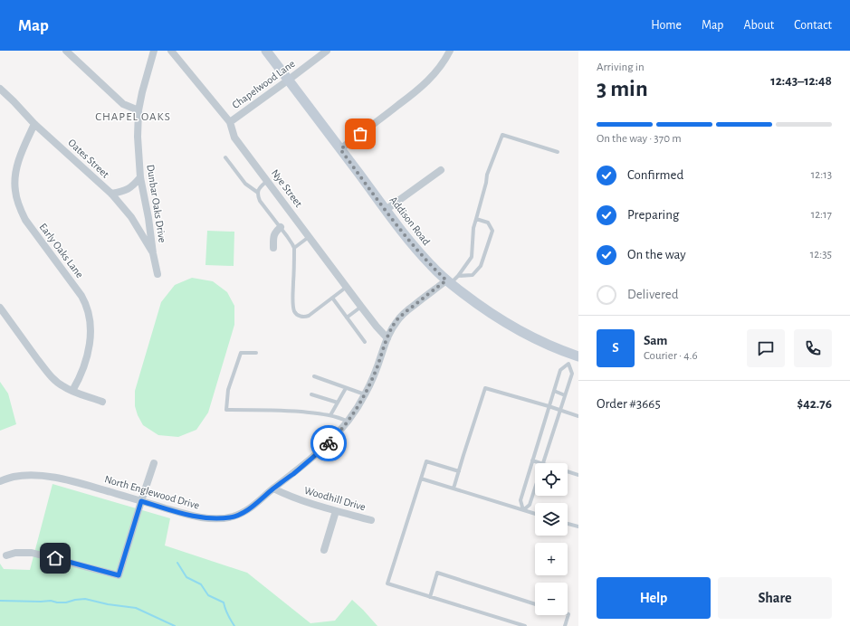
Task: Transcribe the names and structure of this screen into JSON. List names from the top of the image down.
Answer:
{
  "streets": {
    "street": [
      "Chapelwood Lane",
      "Oates Street",
      "Nye Street",
      "Dunbar Oaks Drive",
      "Addison Road",
      "Early Oaks Lane",
      "North Englewood Drive",
      "Woodhill Drive"
    ]
  },
  "crossings": [
    ["Chapelwood Lane", "Nye Street"],
    ["Chapelwood Lane", "Addison Road"],
    ["Oates Street", "Dunbar Oaks Drive"],
    ["Oates Street", "Early Oaks Lane"],
    ["Nye Street", "North Englewood Drive"],
    ["Addison Road", "North Englewood Drive"],
    ["North Englewood Drive", "Woodhill Drive"]
  ],
  "districts": ["CHAPEL OAKS"],
  "page": {
    "header": "Map",
    "nav": [
      "Home",
      "Map",
      "About",
      "Contact"
    ],
    "heading": ["3 min", "Arriving in", "12:43–12:48"],
    "panel": [
      "Sam",
      "Courier · 4.6",
      "Order #3665",
      "$42.76"
    ],
    "bar": "On the way · 370 m",
    "list": [
      ["Confirmed", "12:13"],
      ["Preparing", "12:17"],
      ["On the way", "12:35"],
      "Delivered"
    ],
    "round": "S",
    "map_buttons": ["+", "−"],
    "buttons": ["Help", "Share"]
  }
}
